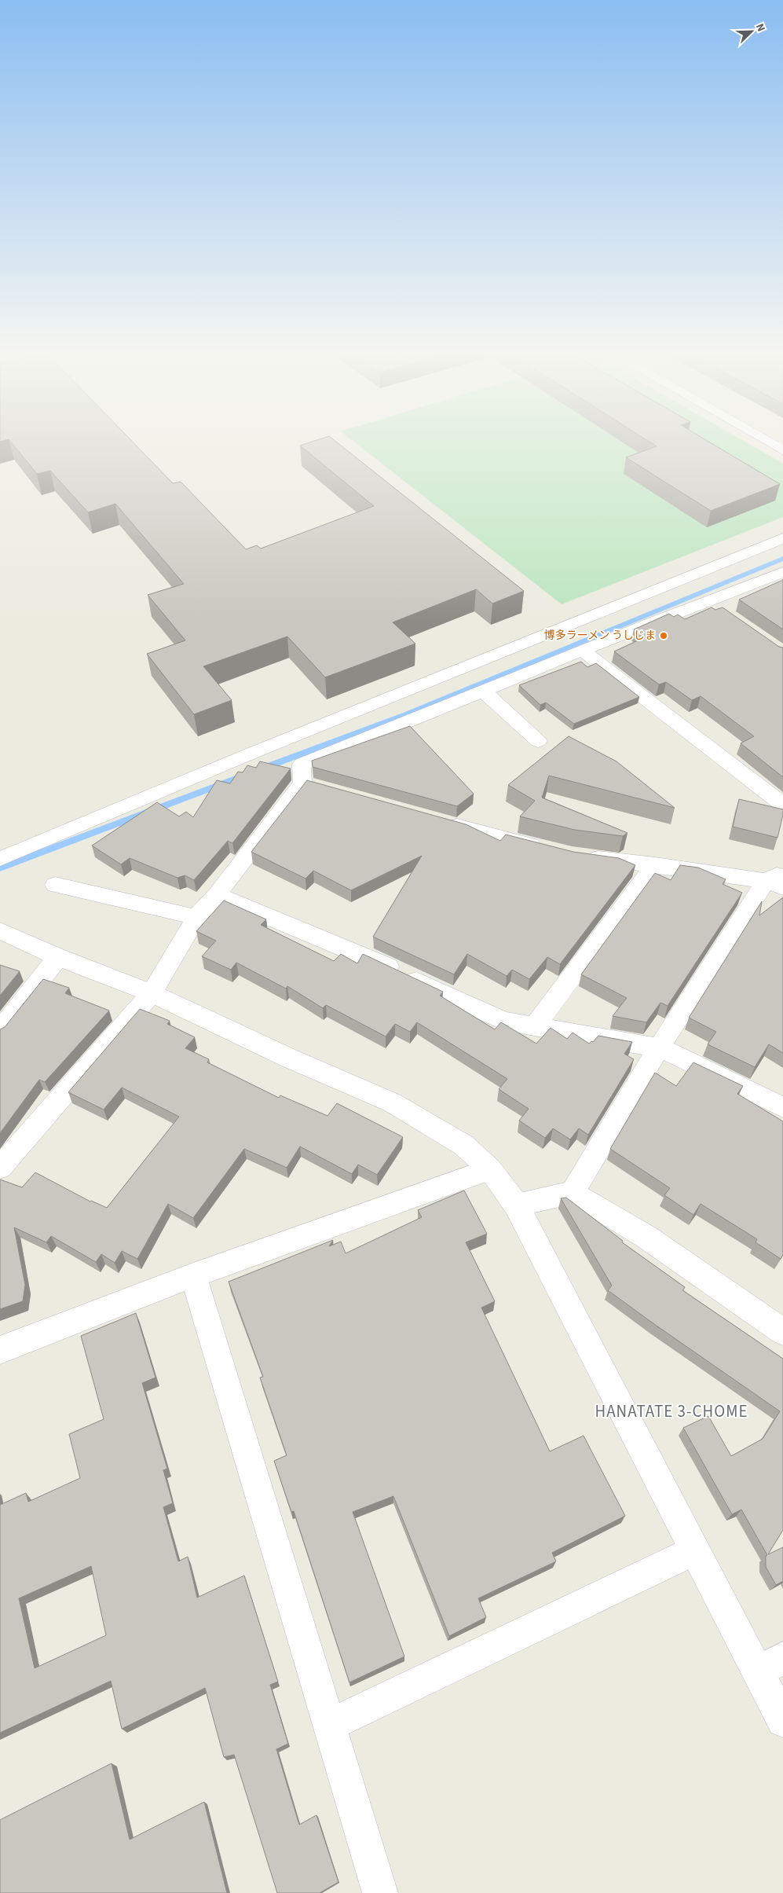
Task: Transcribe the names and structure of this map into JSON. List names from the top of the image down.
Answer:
{
  "districts": ["HANATATE 3-CHOME"],
  "places": ["博多ラーメン うしじま"],
  "north": "top right"
}
